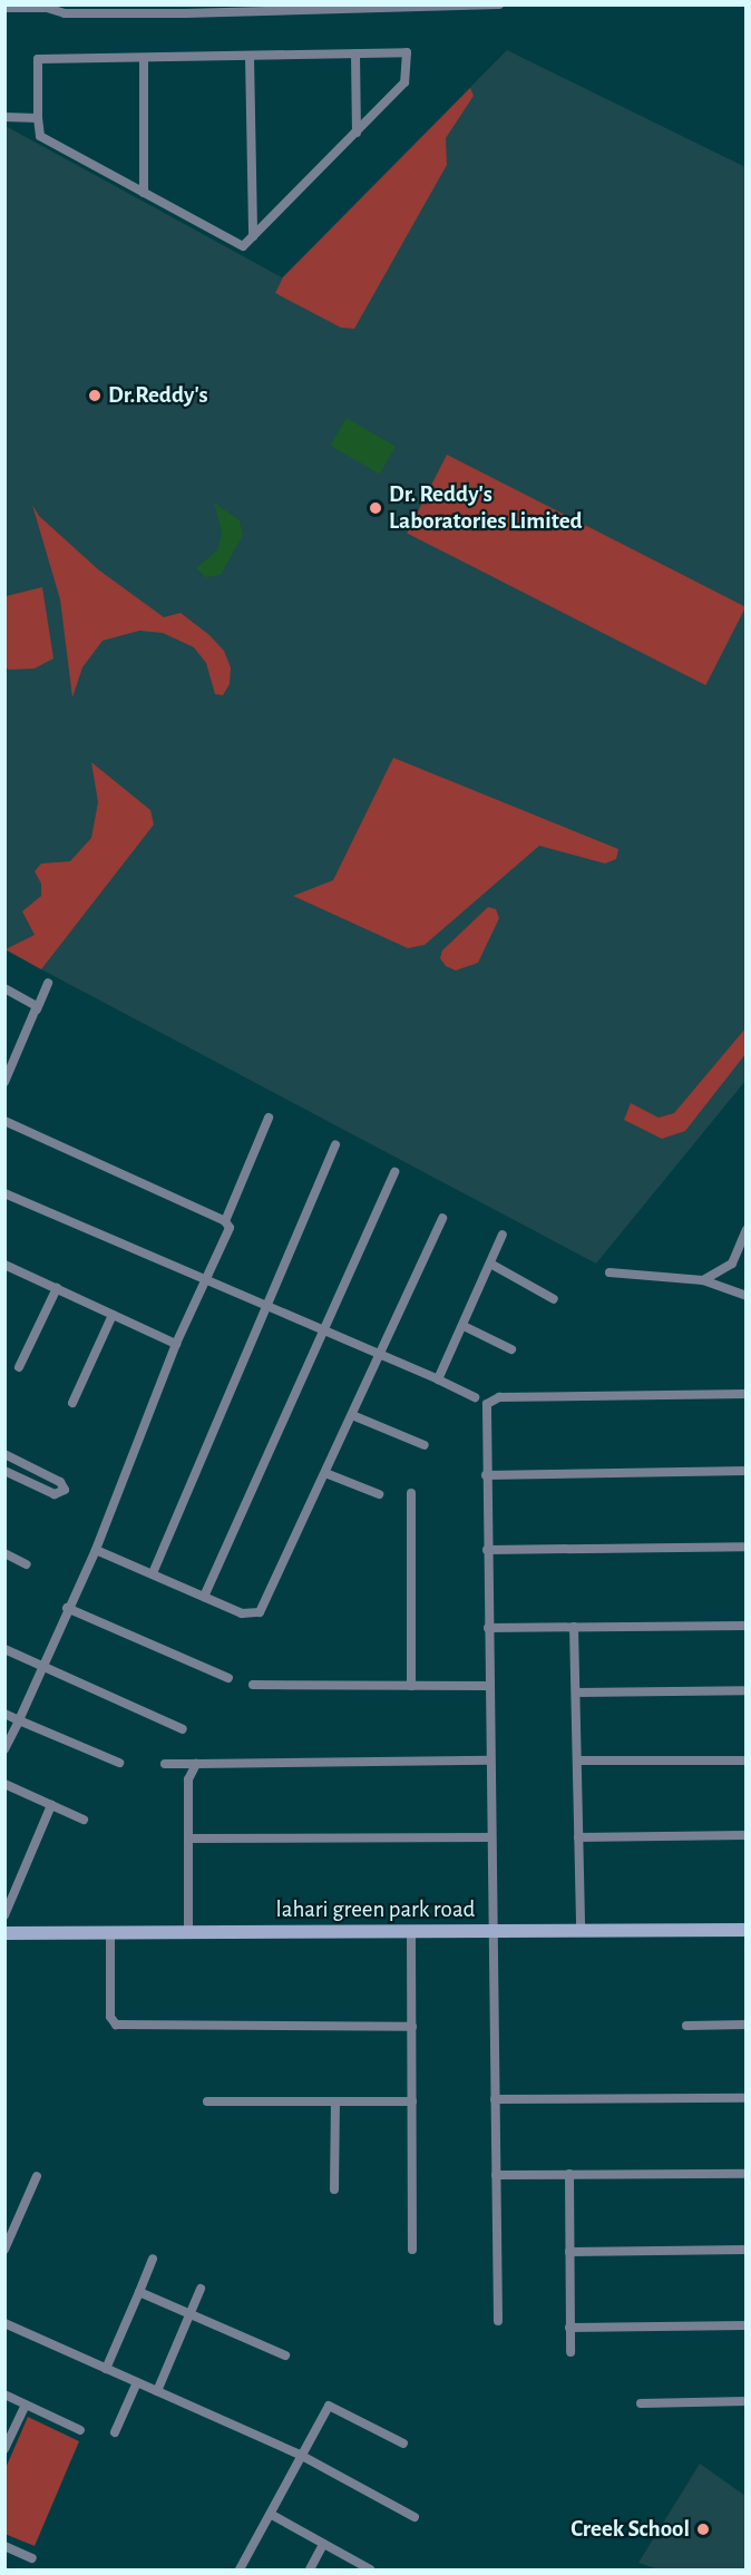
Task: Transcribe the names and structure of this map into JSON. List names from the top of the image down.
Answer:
{
  "streets": {
    "street": ["lahari green park road"]
  },
  "places": ["Dr.Reddy's", "Dr. Reddy's Laboratories Limited", "Creek School"]
}
